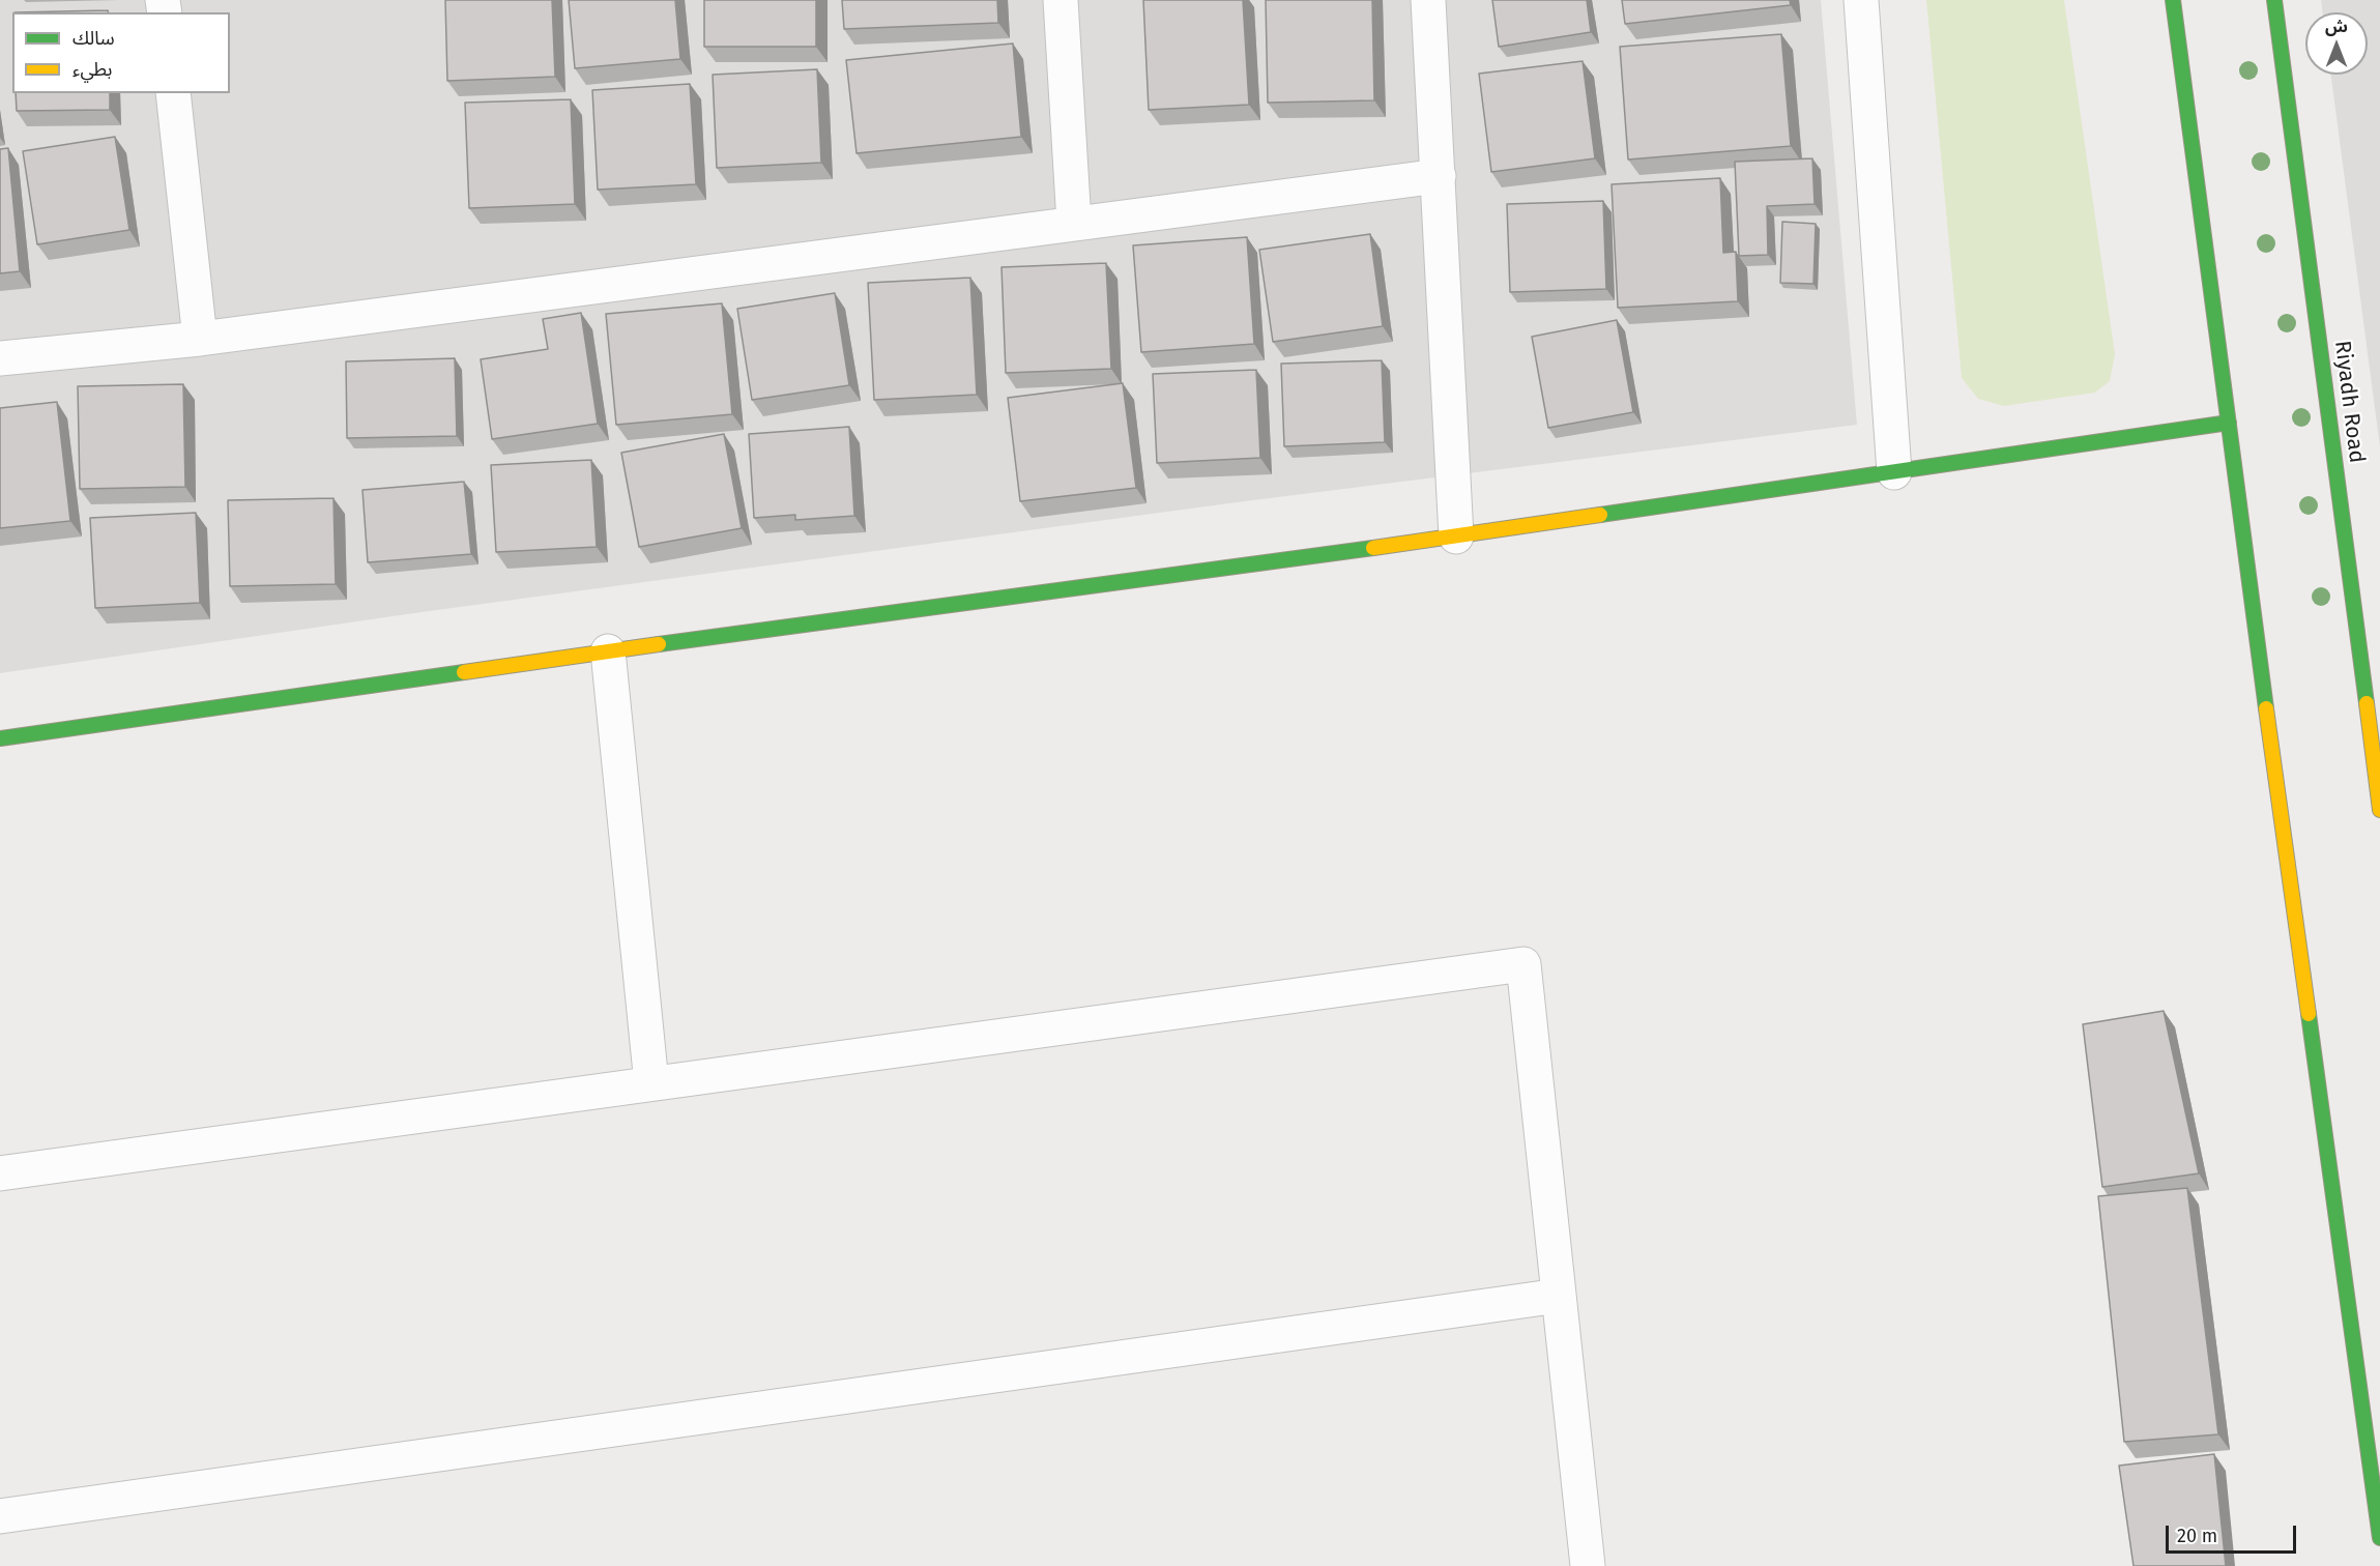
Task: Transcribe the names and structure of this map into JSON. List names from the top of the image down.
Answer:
{
  "streets": {
    "street": ["Riyadh Road"]
  },
  "legend": ["سالك", "بطيء"],
  "scale_bar": "20 m",
  "north": "top"
}
